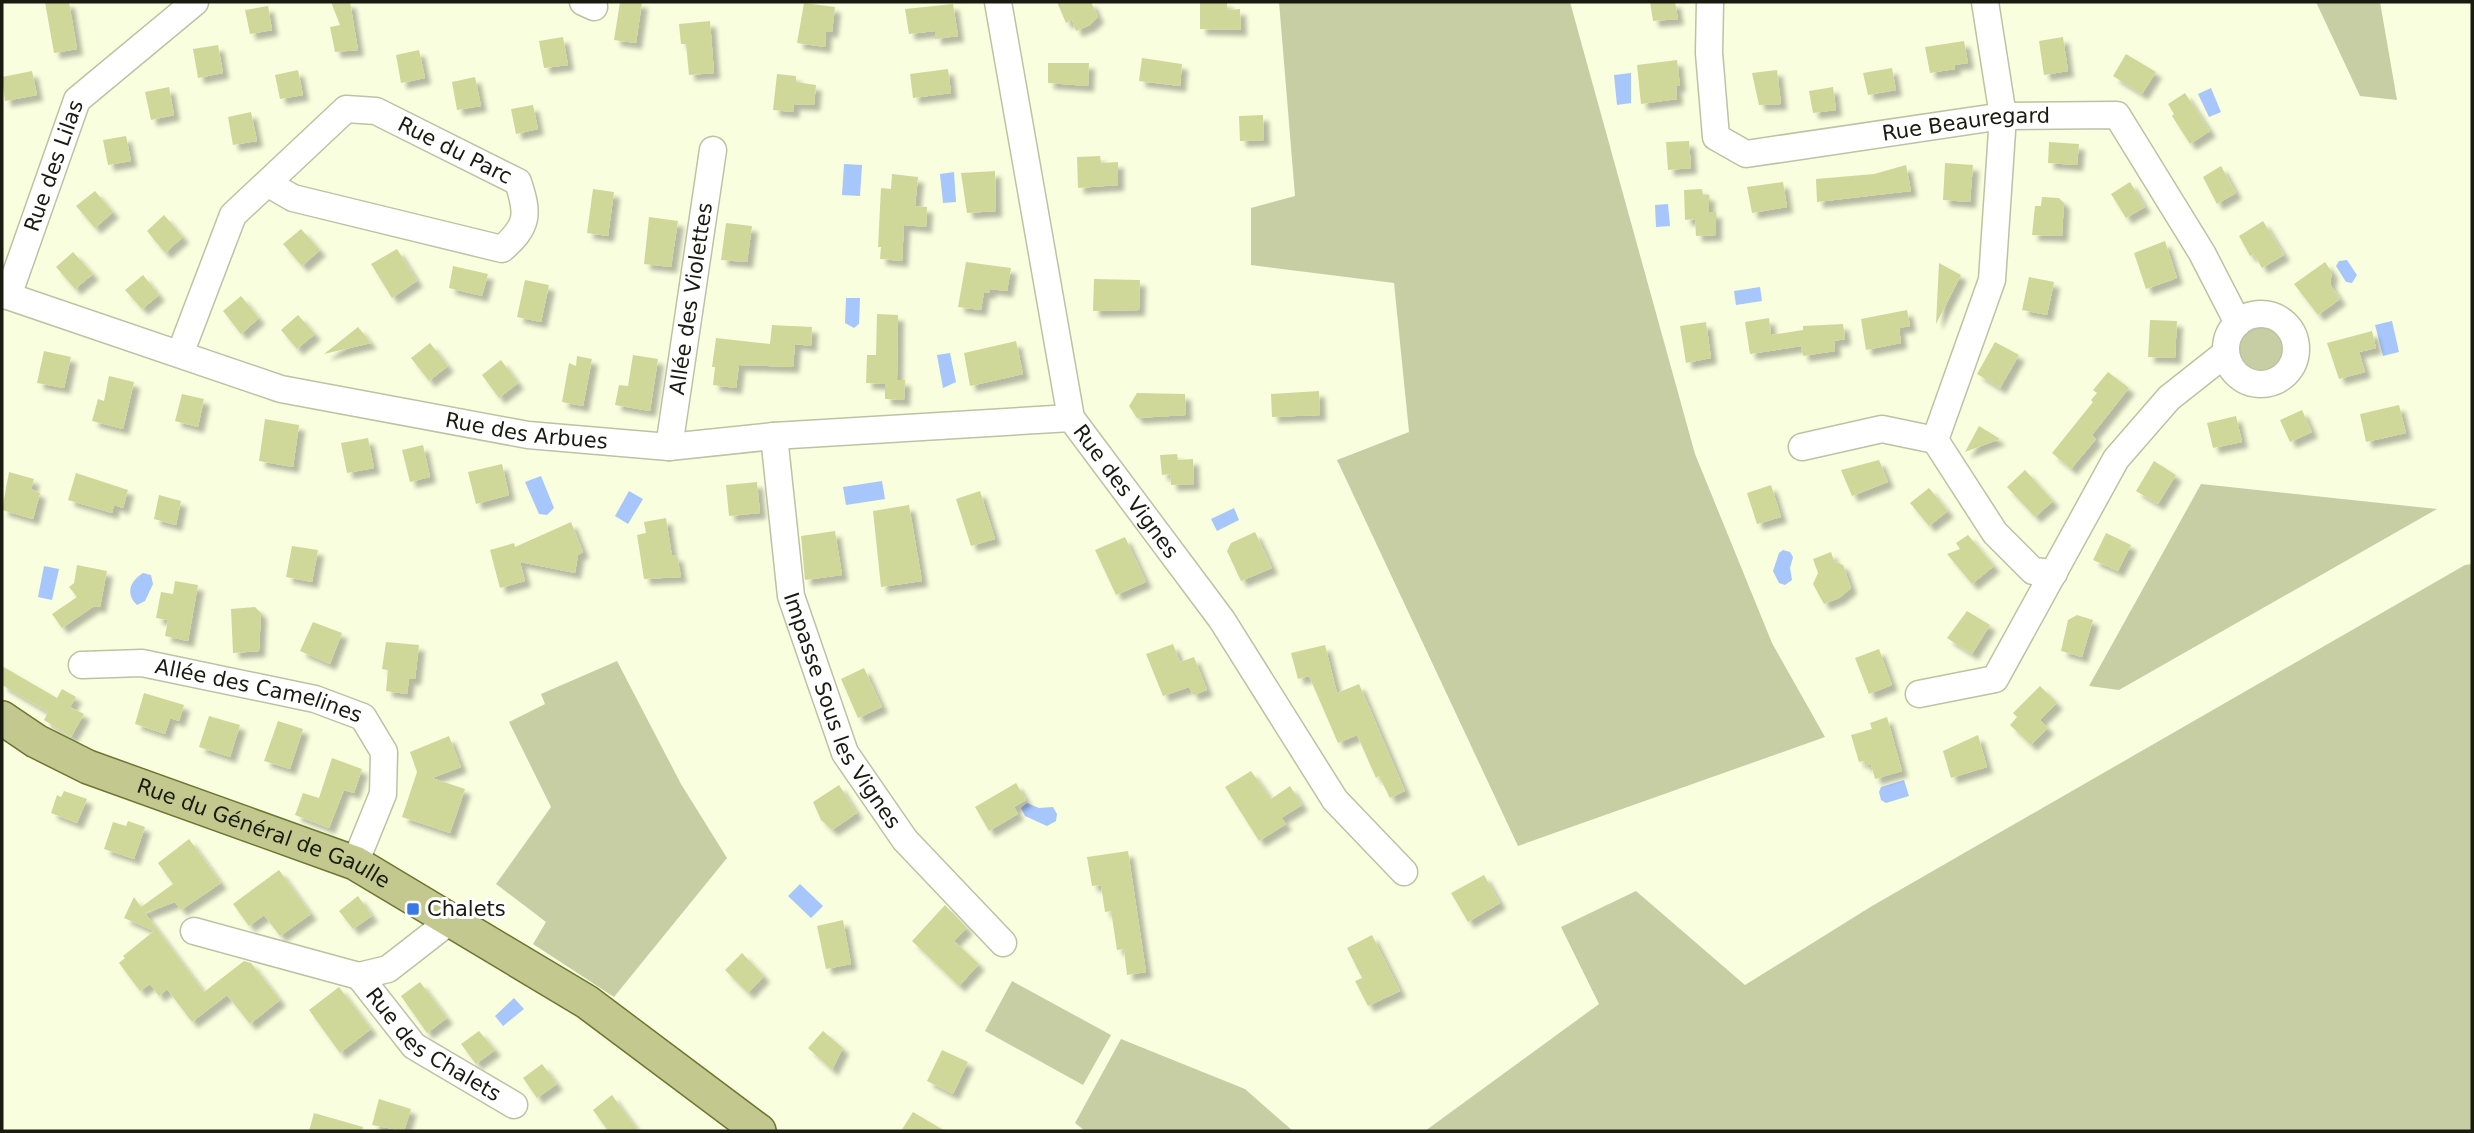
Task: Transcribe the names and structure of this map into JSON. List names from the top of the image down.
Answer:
{
  "streets": {
    "main road": ["Rue du Général de Gaulle"],
    "street": [
      "Rue Beauregard",
      "Rue du Parc",
      "Rue des Lilas",
      "Allée des Violettes",
      "Rue des Arbues",
      "Rue des Vignes",
      "Allée des Camelines",
      "Impasse Sous les Vignes",
      "Rue des Chalets"
    ]
  },
  "crossings": [
    ["Rue du Parc", "Rue des Arbues"],
    ["Rue des Lilas", "Rue des Arbues"],
    ["Allée des Violettes", "Rue des Arbues"],
    ["Rue des Arbues", "Rue des Vignes"],
    ["Rue des Arbues", "Impasse Sous les Vignes"],
    ["Allée des Camelines", "Rue du Général de Gaulle"]
  ],
  "places": {
    "transit": ["Chalets"]
  }
}
